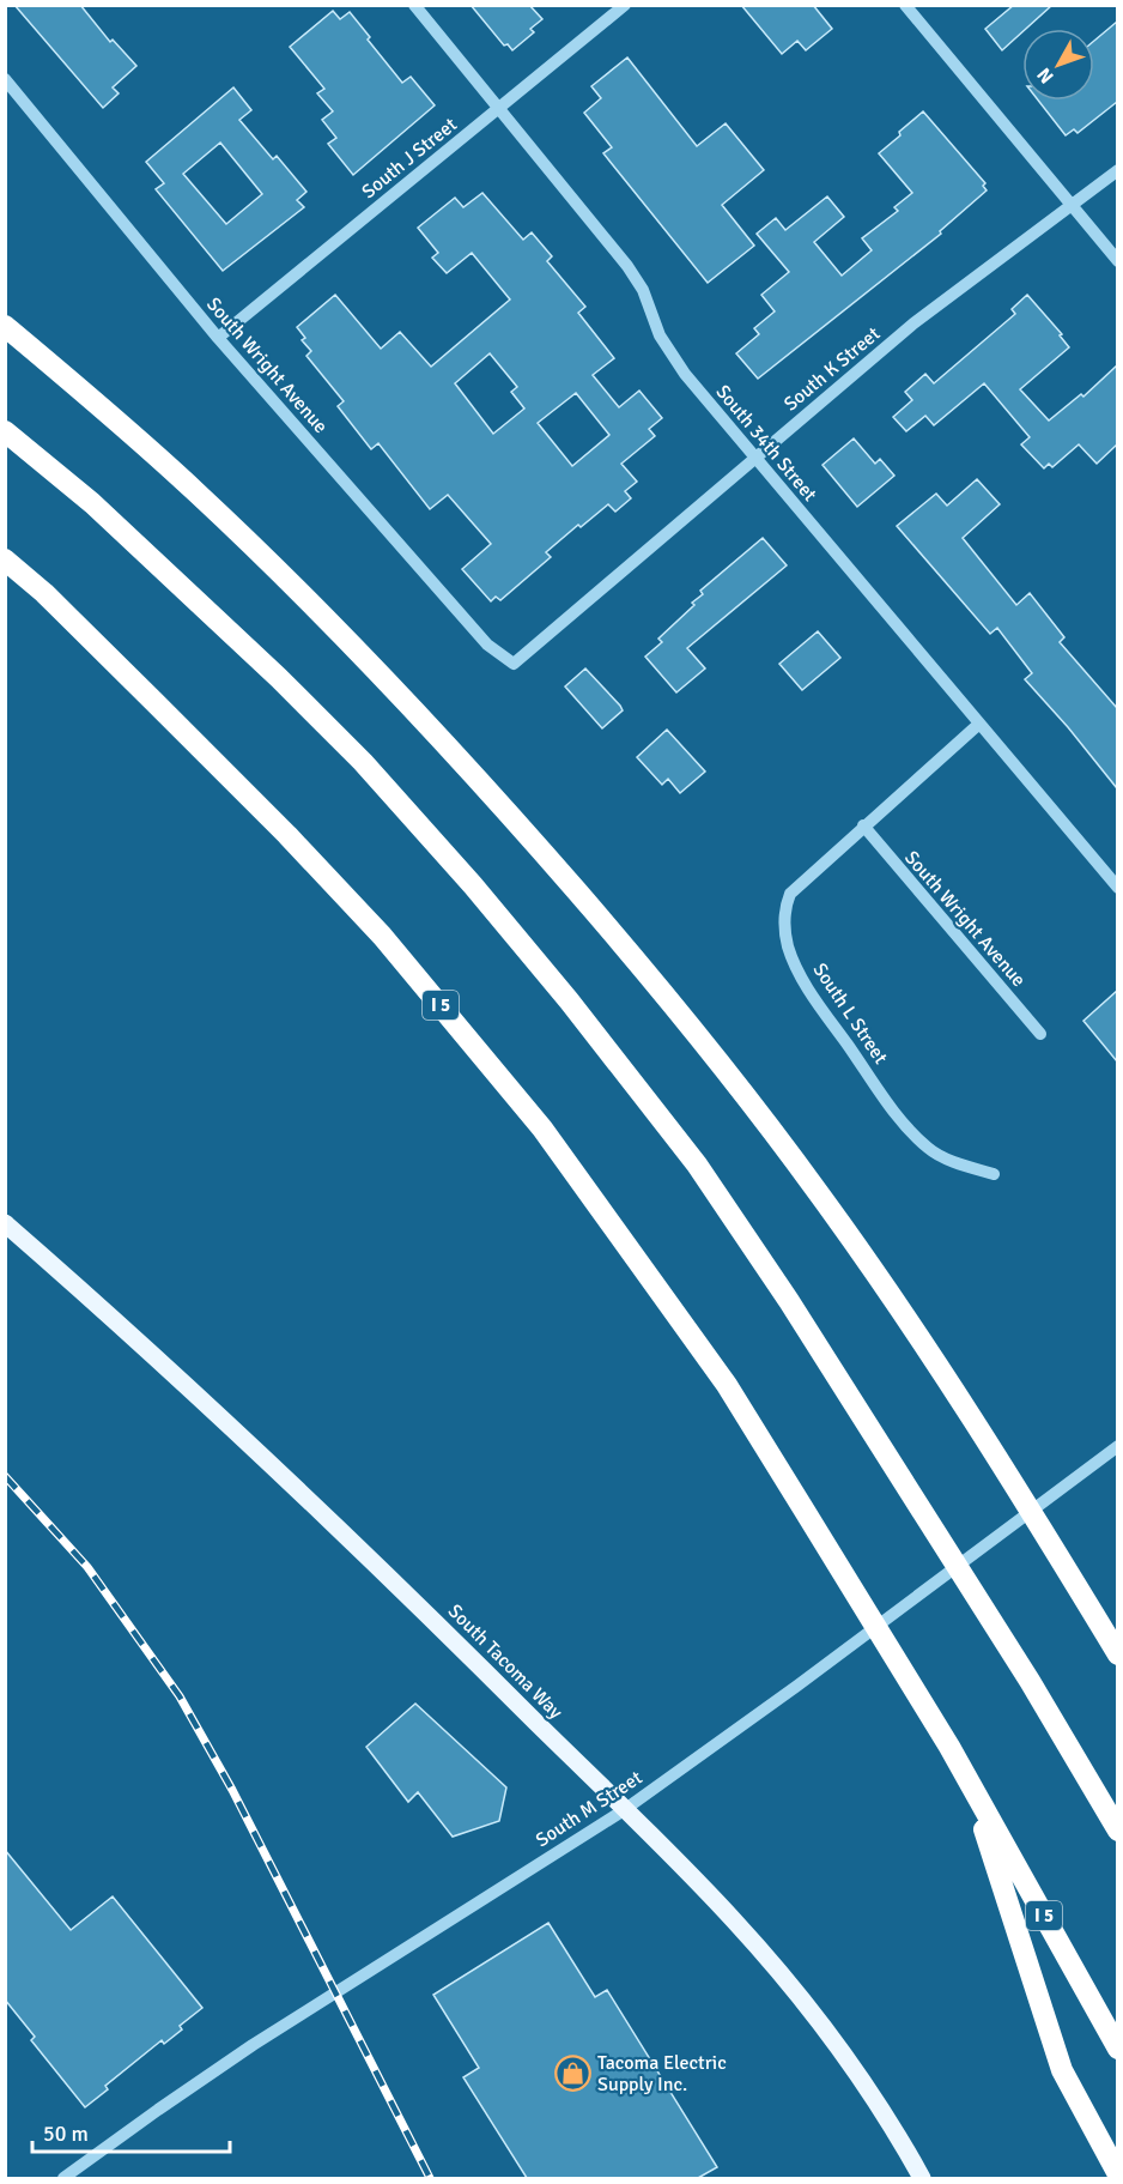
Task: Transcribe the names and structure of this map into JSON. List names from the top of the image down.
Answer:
{
  "streets": {
    "highway": ["I 5"],
    "main road": ["South Tacoma Way"],
    "street": [
      "South J Street",
      "South Wright Avenue",
      "South K Street",
      "South 34th Street",
      "South L Street",
      "South M Street"
    ]
  },
  "crossings": [
    ["South J Street", "South Wright Avenue"],
    ["South J Street", "South 34th Street"],
    ["South Wright Avenue", "South K Street"],
    ["South Wright Avenue", "South L Street"],
    ["South K Street", "South 34th Street"],
    ["South 34th Street", "South L Street"],
    ["South Tacoma Way", "South M Street"]
  ],
  "places": {
    "shop": ["Tacoma Electric Supply Inc."]
  },
  "scale_bar": "50 m",
  "north": "bottom left"
}
